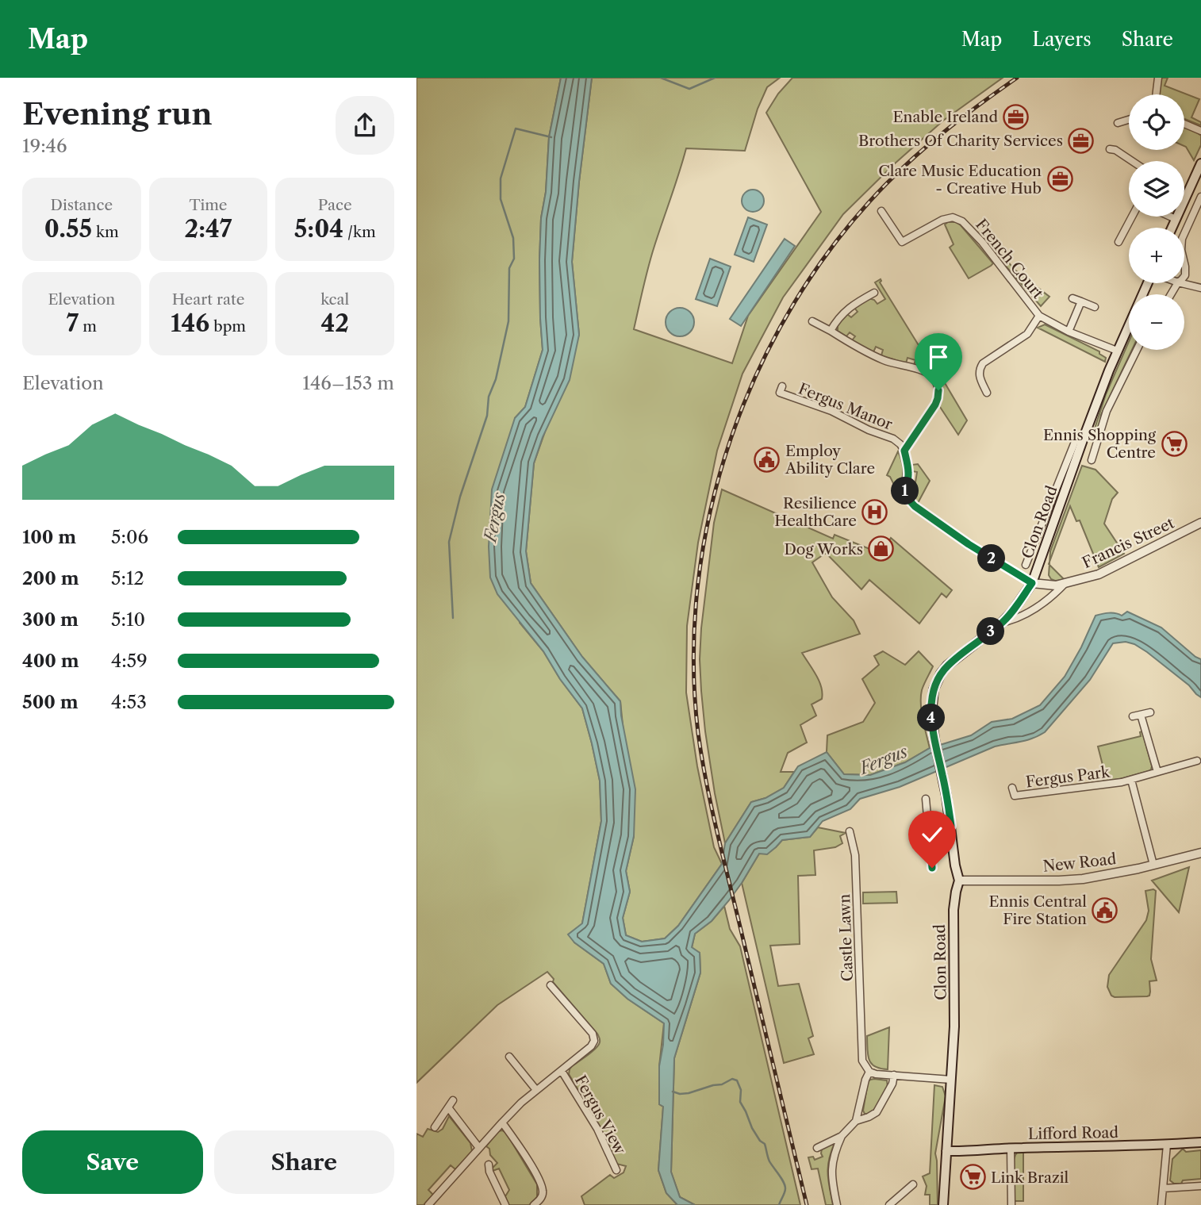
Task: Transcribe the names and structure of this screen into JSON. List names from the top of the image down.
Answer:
{
  "streets": {
    "main road": ["Clon Road", "Lifford Road"],
    "street": [
      "French Court",
      "Fergus Manor",
      "Francis Street",
      "Fergus Park",
      "New Road",
      "Castle Lawn",
      "Fergus View"
    ]
  },
  "crossings": [
    ["French Court", "Clon Road"],
    ["Clon Road", "Francis Street"],
    ["Clon Road", "New Road"],
    ["Clon Road", "Lifford Road"],
    ["Fergus Park", "New Road"]
  ],
  "water": ["Fergus"],
  "places": {
    "office": ["Enable Ireland", "Brothers Of Charity Services", "Clare Music Education - Creative Hub"],
    "supermarket": ["Ennis Shopping Centre", "Link Brazil"],
    "public building": ["Employ Ability Clare", "Ennis Central Fire Station"],
    "hospital": ["Resilience HealthCare"],
    "shop": ["Dog Works"]
  },
  "page": {
    "header": "Map",
    "nav": ["Map", "Layers", "Share"],
    "heading": ["Evening run", "19:46"],
    "map_buttons": ["+", "−"],
    "stats": [
      ["Distance", "0.55 km"],
      ["Time", "2:47"],
      ["Pace", "5:04 /km"],
      ["Elevation", "7 m"],
      ["Heart rate", "146 bpm"],
      ["kcal", "42"]
    ],
    "chart": ["Elevation", "146–153 m"],
    "pins": [
      "1",
      "2",
      "3",
      "4"
    ],
    "list": [
      {
        "name": "100 m",
        "note": "5:06"
      },
      {
        "name": "200 m",
        "note": "5:12"
      },
      {
        "name": "300 m",
        "note": "5:10"
      },
      {
        "name": "400 m",
        "note": "4:59"
      },
      {
        "name": "500 m",
        "note": "4:53"
      }
    ],
    "buttons": ["Save", "Share"]
  }
}
